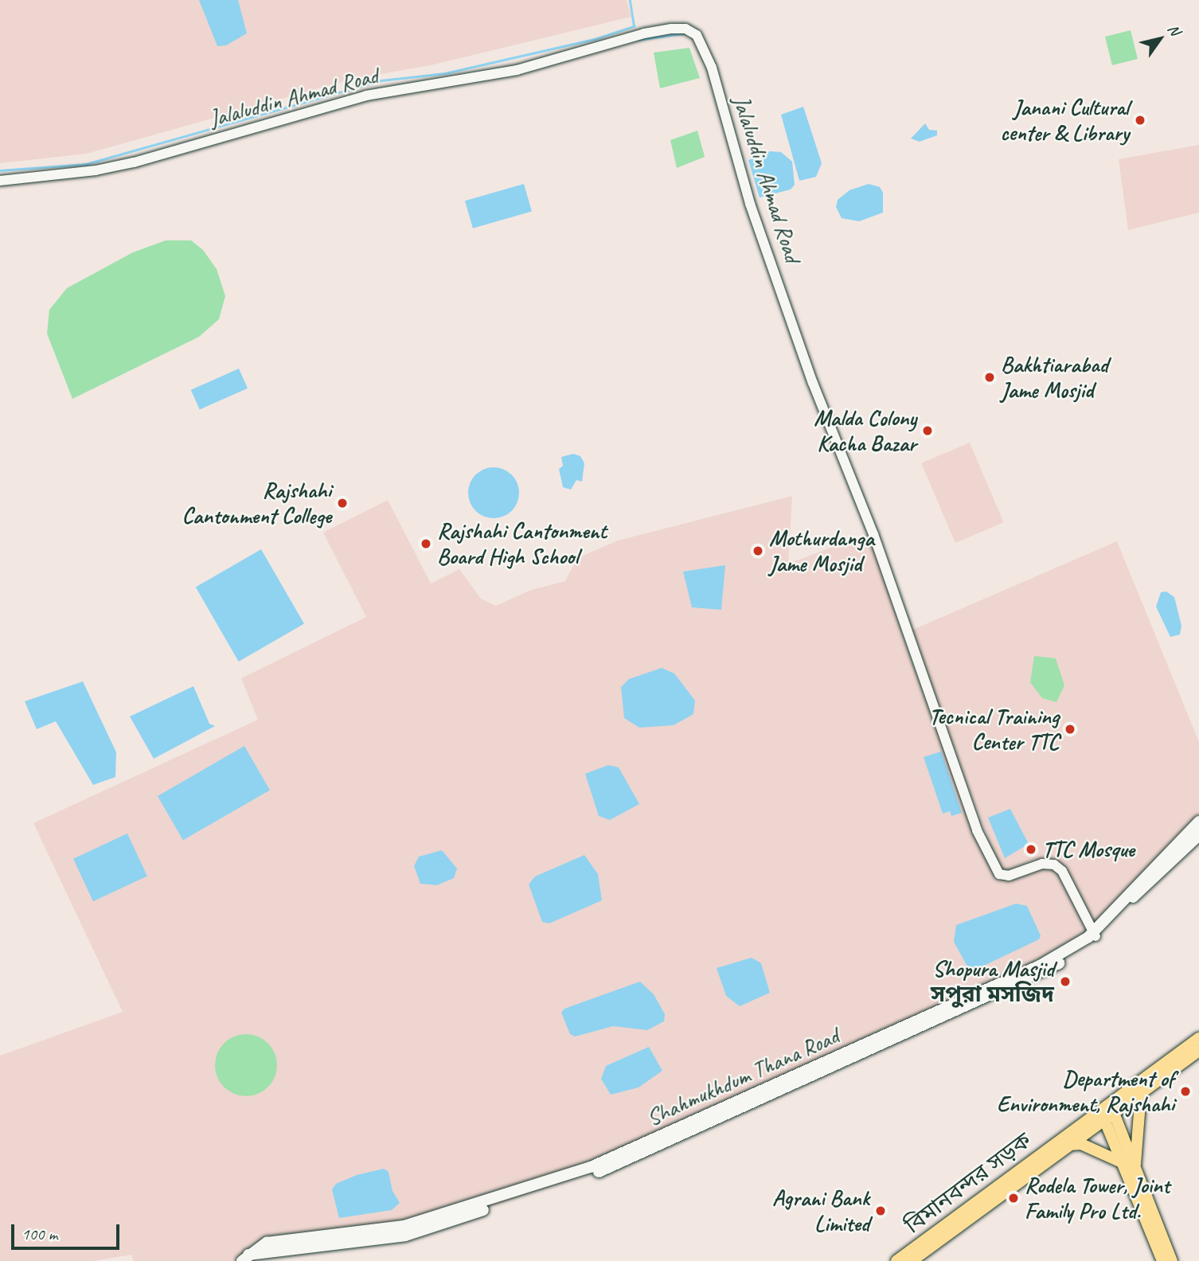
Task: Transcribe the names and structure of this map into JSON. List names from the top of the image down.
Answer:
{
  "streets": {
    "main road": ["Shahmukhdum Thana Road", "বিমানবন্দর সড়ক"],
    "street": ["Jalaluddin Ahmad Road"]
  },
  "crossings": [
    ["Jalaluddin Ahmad Road", "Shahmukhdum Thana Road"]
  ],
  "places": [
    "Janani Cultural center & Library",
    "Bakhtiarabad Jame Mosjid",
    "Malda Colony Kacha Bazar",
    "Rajshahi Cantonment College",
    "Rajshahi Cantonment Board High School",
    "Mothurdanga Jame Mosjid",
    "Tecnical Training Center TTC",
    "TTC Mosque",
    "Shopura Masjid সপুরা মসজিদ",
    "Department of Environment, Rajshahi",
    "Rodela Tower, Joint Family Pro Ltd.",
    "Agrani Bank Limited"
  ],
  "scale_bar": "100 m",
  "north": "top right"
}
